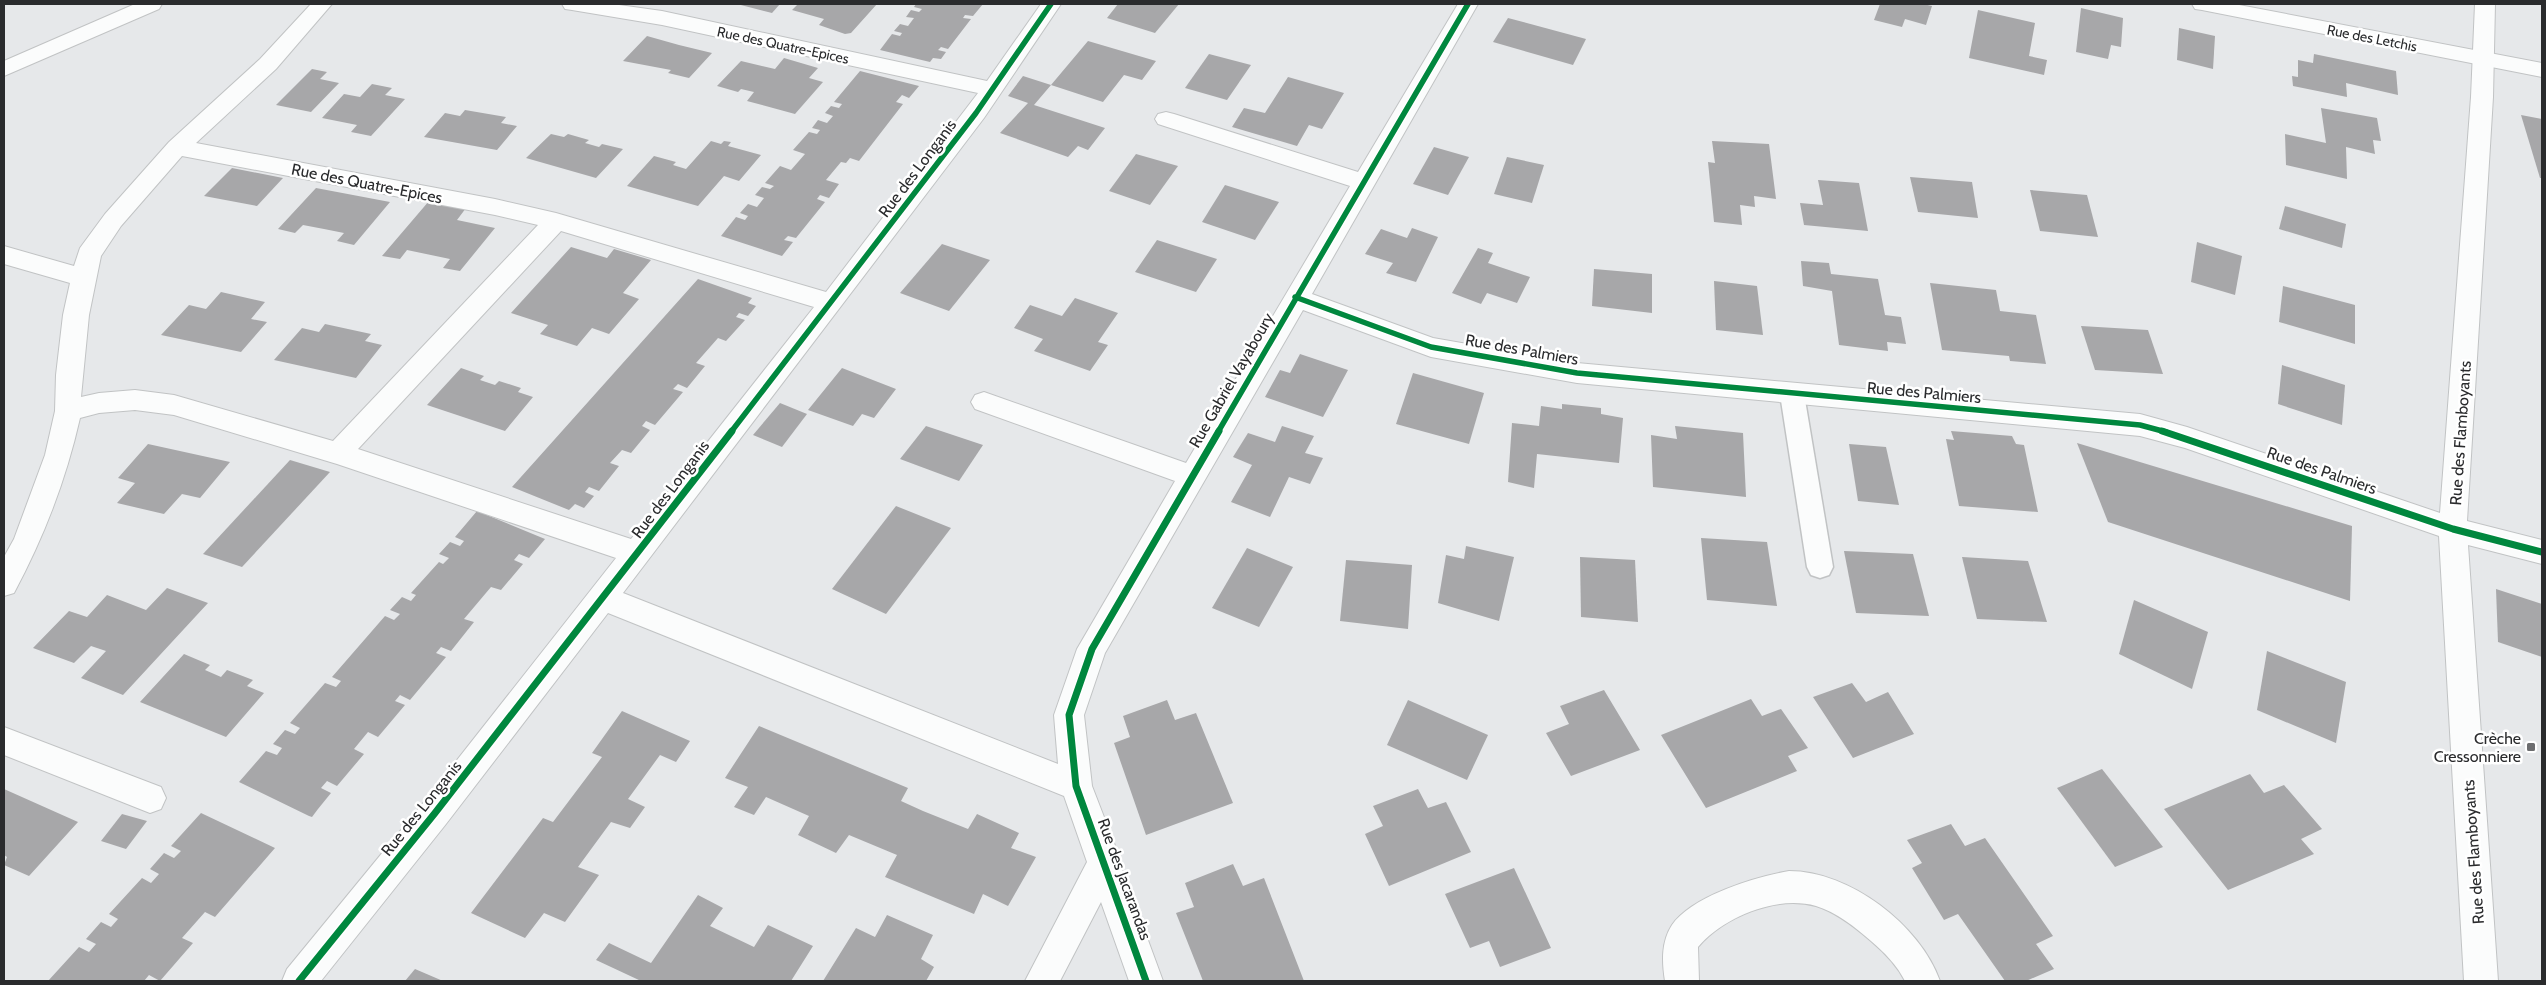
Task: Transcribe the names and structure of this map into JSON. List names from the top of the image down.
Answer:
{
  "streets": {
    "street": [
      "Rue des Letchis",
      "Rue des Quatre-Epices",
      "Rue des Longanis",
      "Rue des Palmiers",
      "Rue Gabriel Vayaboury",
      "Rue des Flamboyants",
      "Rue des Jacarandas"
    ]
  },
  "crossings": [
    ["Rue des Letchis", "Rue des Flamboyants"],
    ["Rue des Quatre-Epices", "Rue des Longanis"],
    ["Rue des Palmiers", "Rue Gabriel Vayaboury"],
    ["Rue des Palmiers", "Rue des Flamboyants"],
    ["Rue Gabriel Vayaboury", "Rue des Jacarandas"]
  ],
  "places": {
    "transit": ["Crèche Cressonniere"]
  }
}
